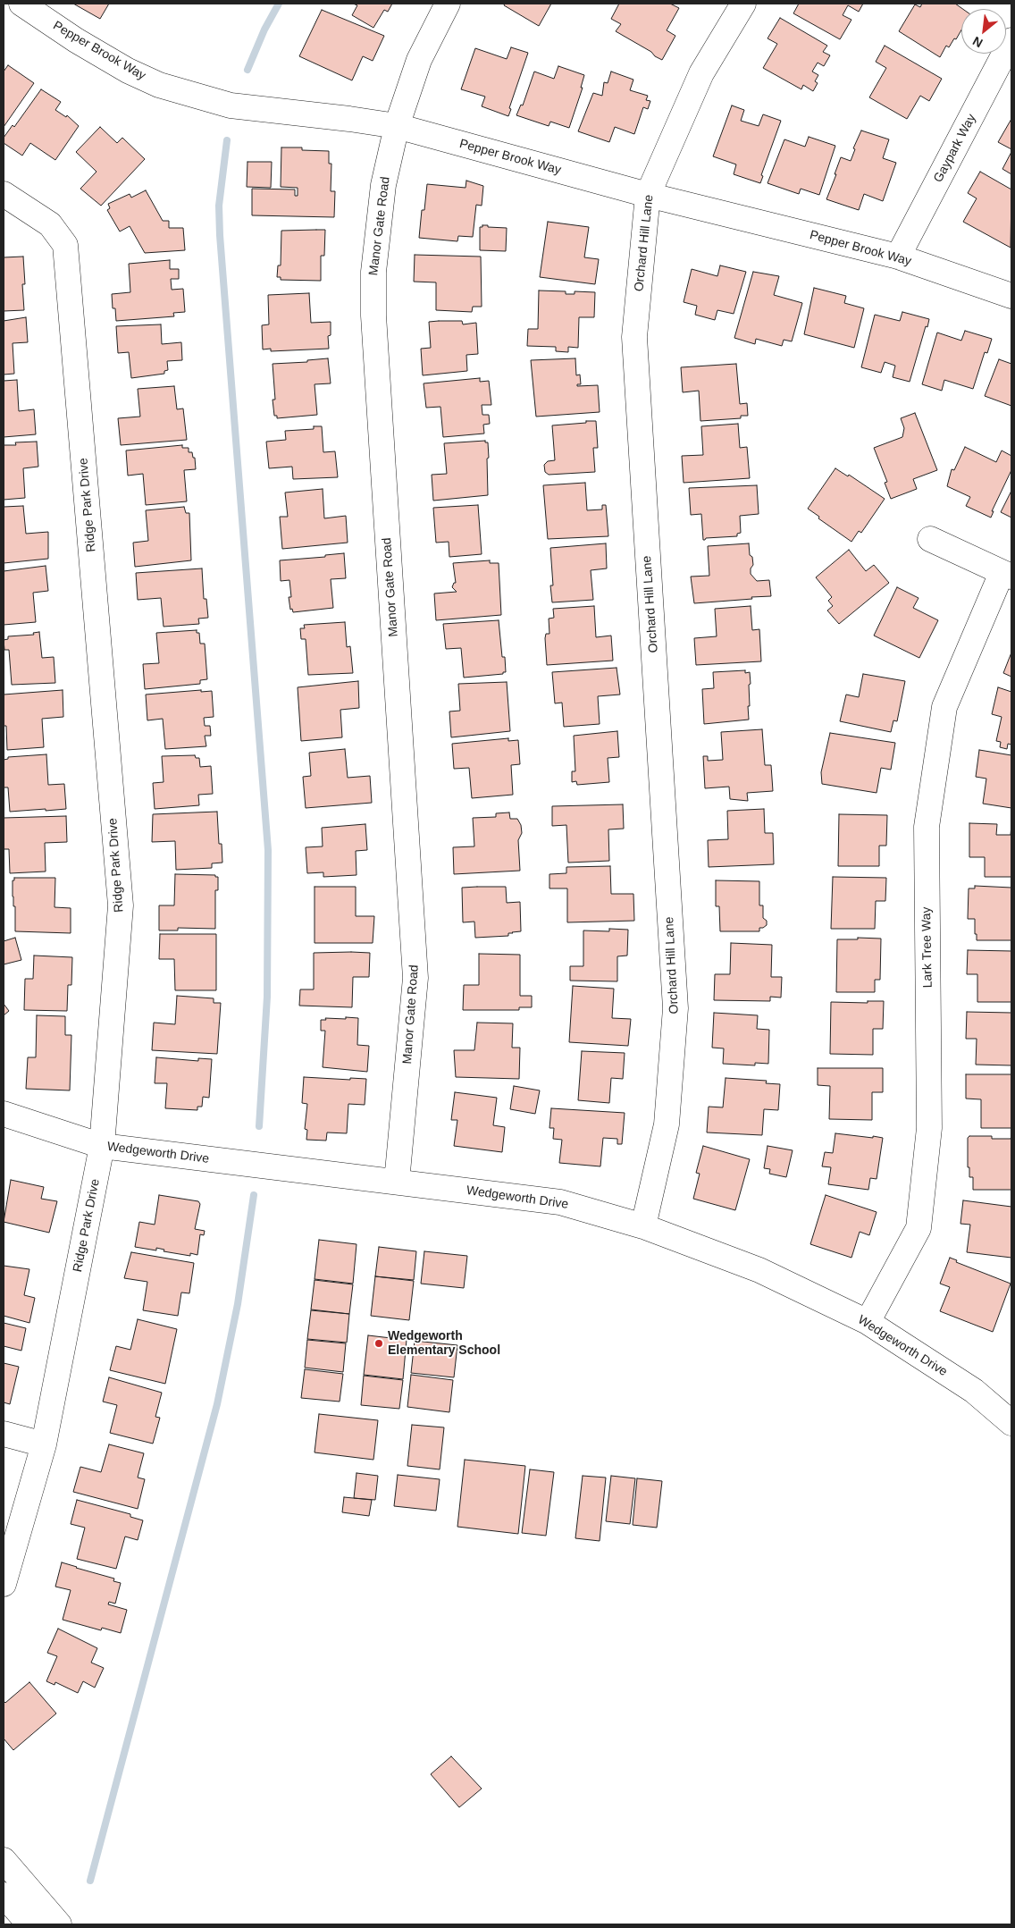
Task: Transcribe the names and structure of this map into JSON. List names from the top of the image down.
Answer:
{
  "streets": {
    "main road": [
      "Pepper Brook Way",
      "Gaypark Way",
      "Manor Gate Road",
      "Orchard Hill Lane",
      "Ridge Park Drive",
      "Lark Tree Way",
      "Wedgeworth Drive"
    ]
  },
  "crossings": [
    ["Pepper Brook Way", "Gaypark Way"],
    ["Pepper Brook Way", "Manor Gate Road"],
    ["Pepper Brook Way", "Orchard Hill Lane"],
    ["Manor Gate Road", "Wedgeworth Drive"],
    ["Orchard Hill Lane", "Wedgeworth Drive"],
    ["Ridge Park Drive", "Wedgeworth Drive"],
    ["Lark Tree Way", "Wedgeworth Drive"]
  ],
  "places": ["Wedgeworth Elementary School"],
  "north": "bottom left"
}
